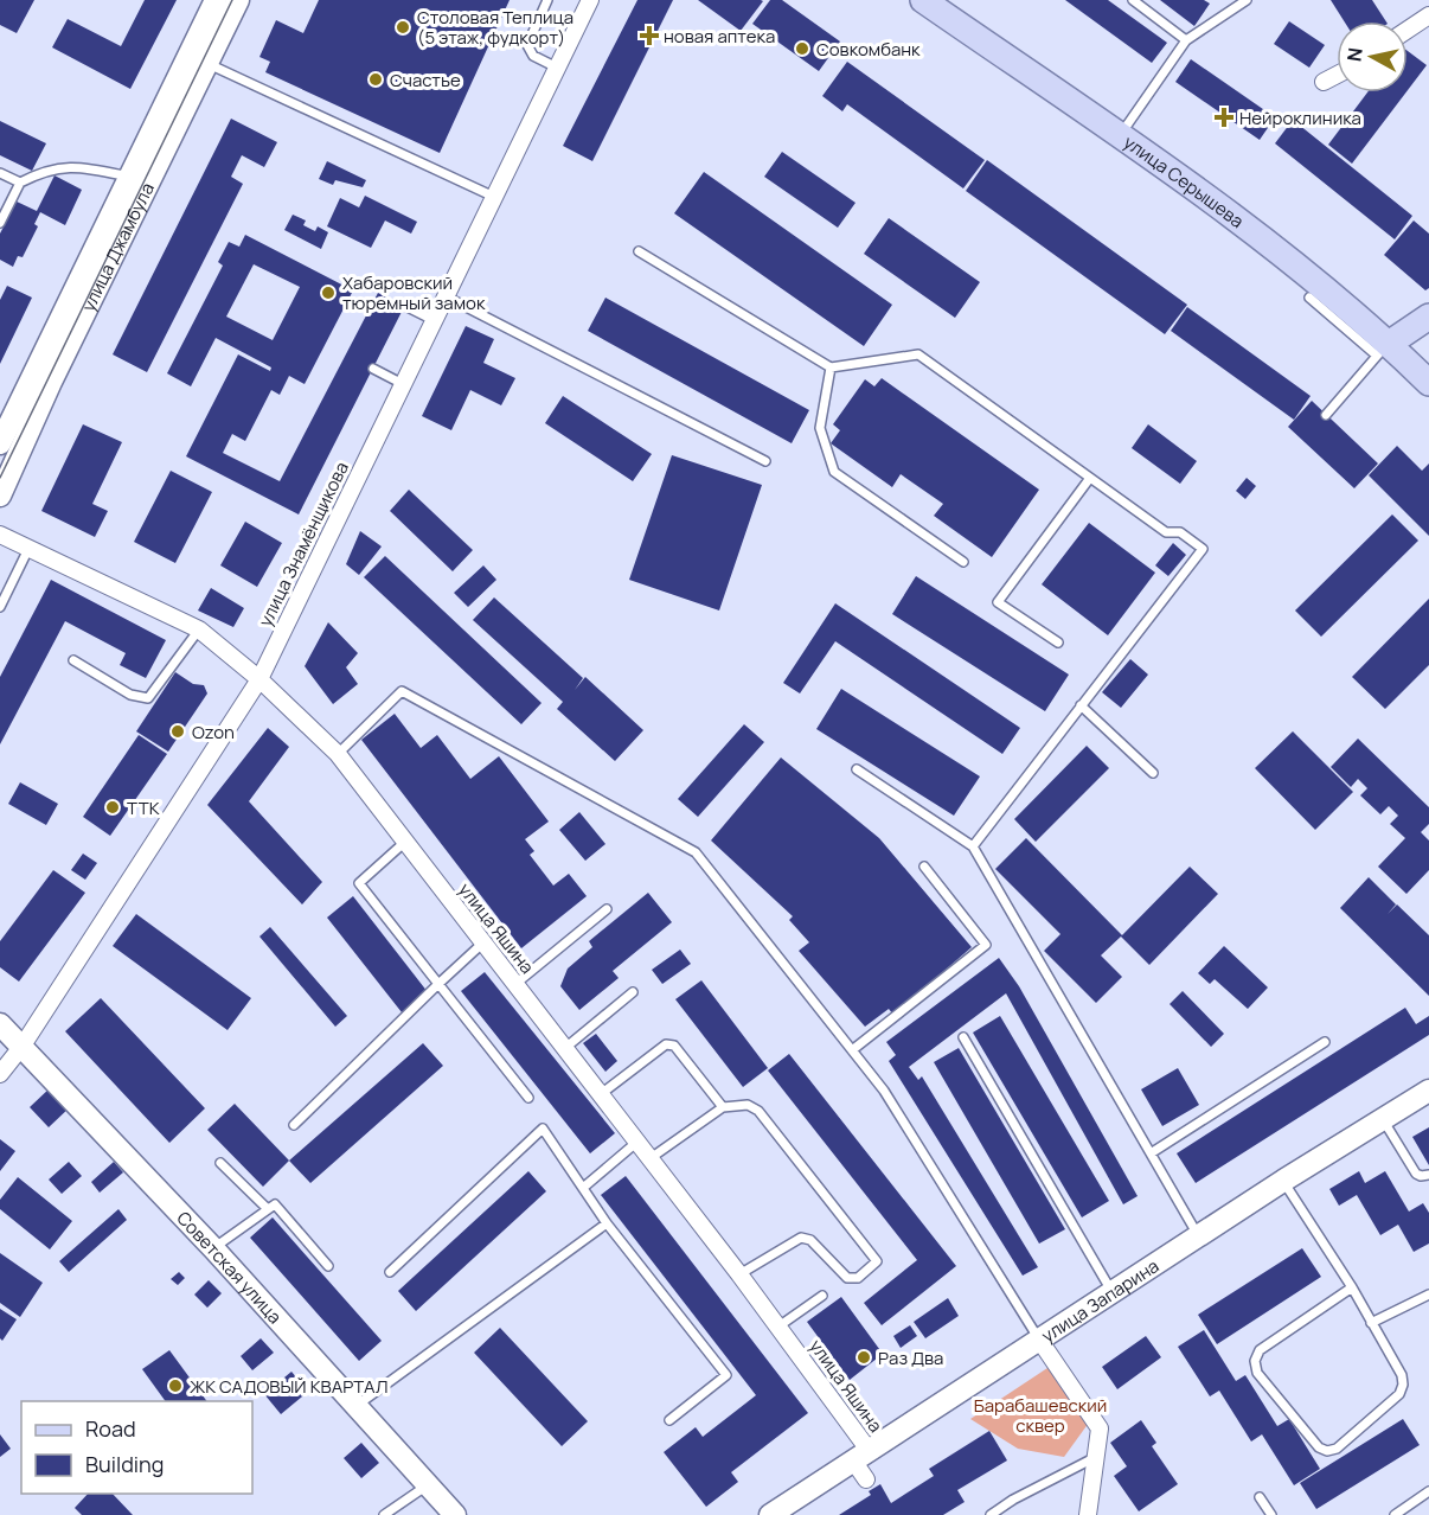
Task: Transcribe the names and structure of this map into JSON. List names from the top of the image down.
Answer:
{
  "streets": {
    "main road": ["улица Серышева"],
    "street": [
      "улица Джамбула",
      "улица Знамёнщикова",
      "улица Яшина",
      "Советская улица",
      "улица Запарина"
    ]
  },
  "crossings": [
    ["улица Знамёнщикова", "улица Яшина"],
    ["улица Знамёнщикова", "Советская улица"],
    ["улица Яшина", "улица Запарина"]
  ],
  "parks": ["Барабашевский сквер"],
  "places": {
    "other": [
      "Столовая Теплица (5 этаж, фудкорт)",
      "Совкомбанк",
      "Счастье",
      "Хабаровский тюремный замок",
      "Ozon",
      "ТТК",
      "Раз Два",
      "ЖК САДОВЫЙ КВАРТАЛ"
    ],
    "health": ["новая аптека", "Нейроклиника"]
  },
  "legend": ["Road", "Building"],
  "north": "left"
}
